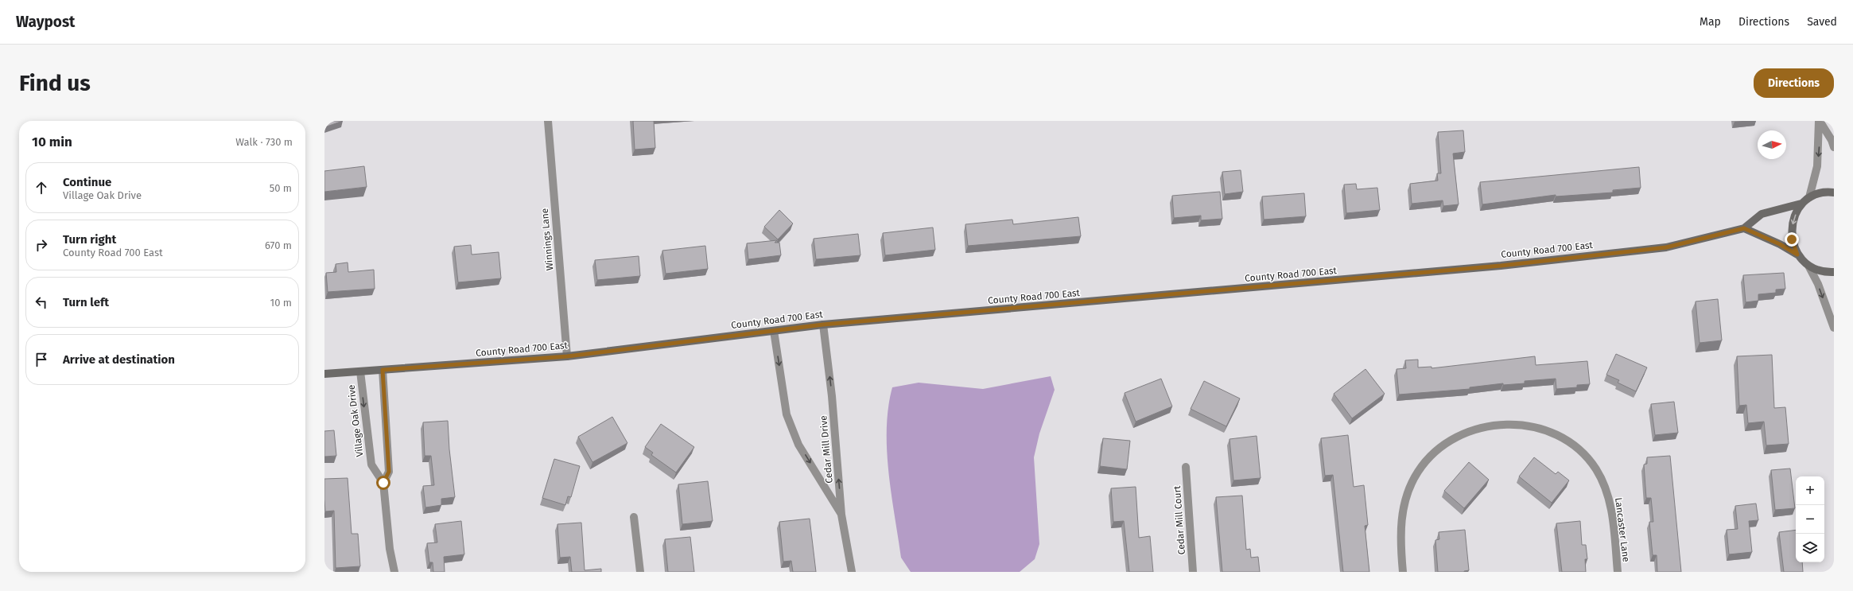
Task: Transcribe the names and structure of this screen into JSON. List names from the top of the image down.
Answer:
{
  "streets": {
    "main road": ["County Road 700 East"],
    "street": [
      "Winnings Lane",
      "Village Oak Drive",
      "Cedar Mill Drive",
      "Cedar Mill Court",
      "Lancaster Lane"
    ]
  },
  "crossings": [
    ["Winnings Lane", "County Road 700 East"],
    ["County Road 700 East", "Village Oak Drive"],
    ["County Road 700 East", "Cedar Mill Drive"]
  ],
  "north": "right",
  "page": {
    "header": "Waypost",
    "nav": ["Map", "Directions", "Saved"],
    "buttons": "Directions",
    "title": "Find us",
    "heading": ["10 min", "Walk · 730 m"],
    "list": [
      ["Continue", "Village Oak Drive", "50 m"],
      ["Turn right", "County Road 700 East", "670 m"],
      ["Turn left", "10 m"],
      "Arrive at destination"
    ],
    "map_buttons": ["+", "−"]
  }
}
